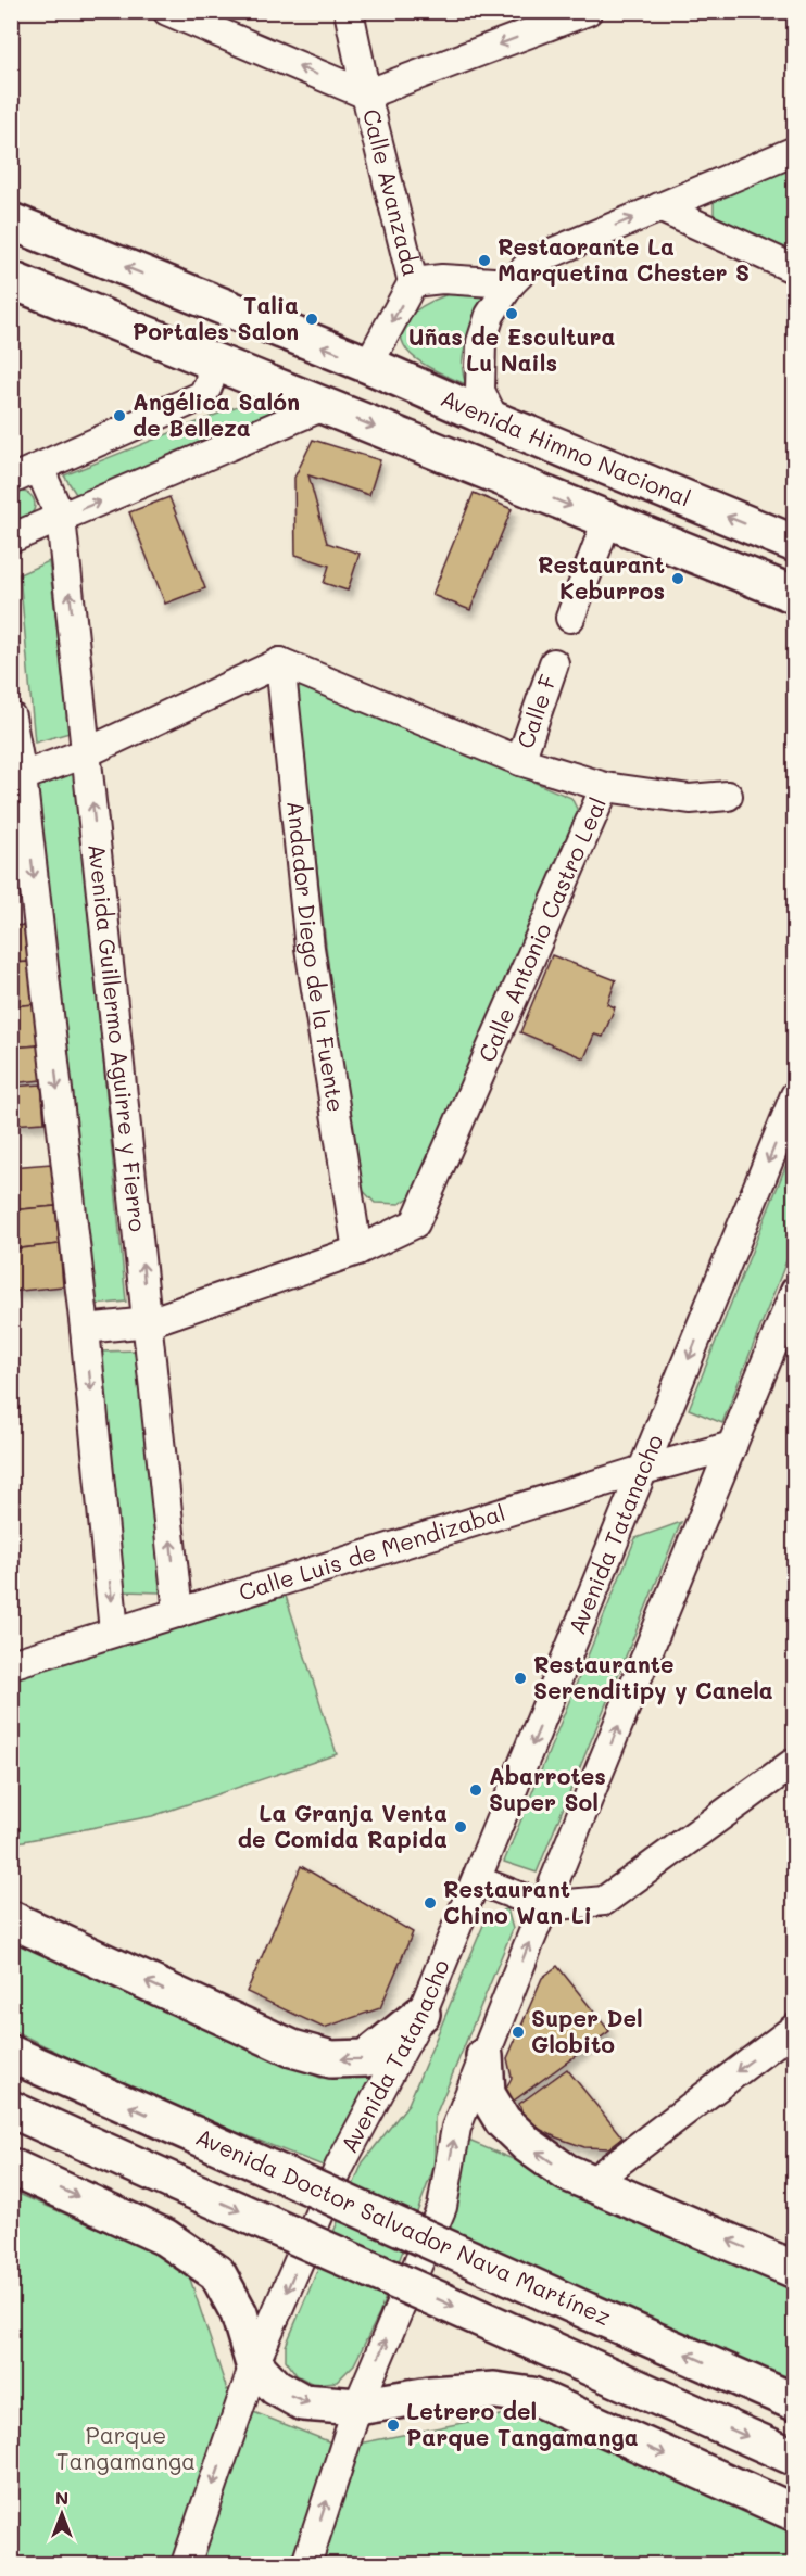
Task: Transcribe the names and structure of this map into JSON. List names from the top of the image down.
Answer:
{
  "streets": {
    "main road": ["Avenida Himno Nacional", "Avenida Doctor Salvador Nava Martínez"],
    "street": [
      "Calle Avanzada",
      "Calle F",
      "Calle Antonio Castro Leal",
      "Andador Diego de la Fuente",
      "Avenida Guillermo Aguirre y Fierro",
      "Avenida Tatanacho",
      "Calle Luis de Mendizabal"
    ]
  },
  "crossings": [
    ["Calle Avanzada", "Avenida Himno Nacional"],
    ["Calle F", "Calle Antonio Castro Leal"],
    ["Calle Antonio Castro Leal", "Andador Diego de la Fuente"],
    ["Calle Antonio Castro Leal", "Avenida Guillermo Aguirre y Fierro"],
    ["Avenida Guillermo Aguirre y Fierro", "Calle Luis de Mendizabal"],
    ["Avenida Tatanacho", "Calle Luis de Mendizabal"]
  ],
  "parks": ["Parque Tangamanga"],
  "places": [
    "Restaorante La Marquetina Chester S",
    "Uñas de Escultura Lu Nails",
    "Talia Portales Salon",
    "Angélica Salón de Belleza",
    "Restaurant Keburros",
    "Restaurante Serenditipy y Canela",
    "Abarrotes Super Sol",
    "La Granja Venta de Comida Rapida",
    "Restaurant Chino Wan Li",
    "Super Del Globito",
    "Letrero del Parque Tangamanga"
  ],
  "north": "top"
}
